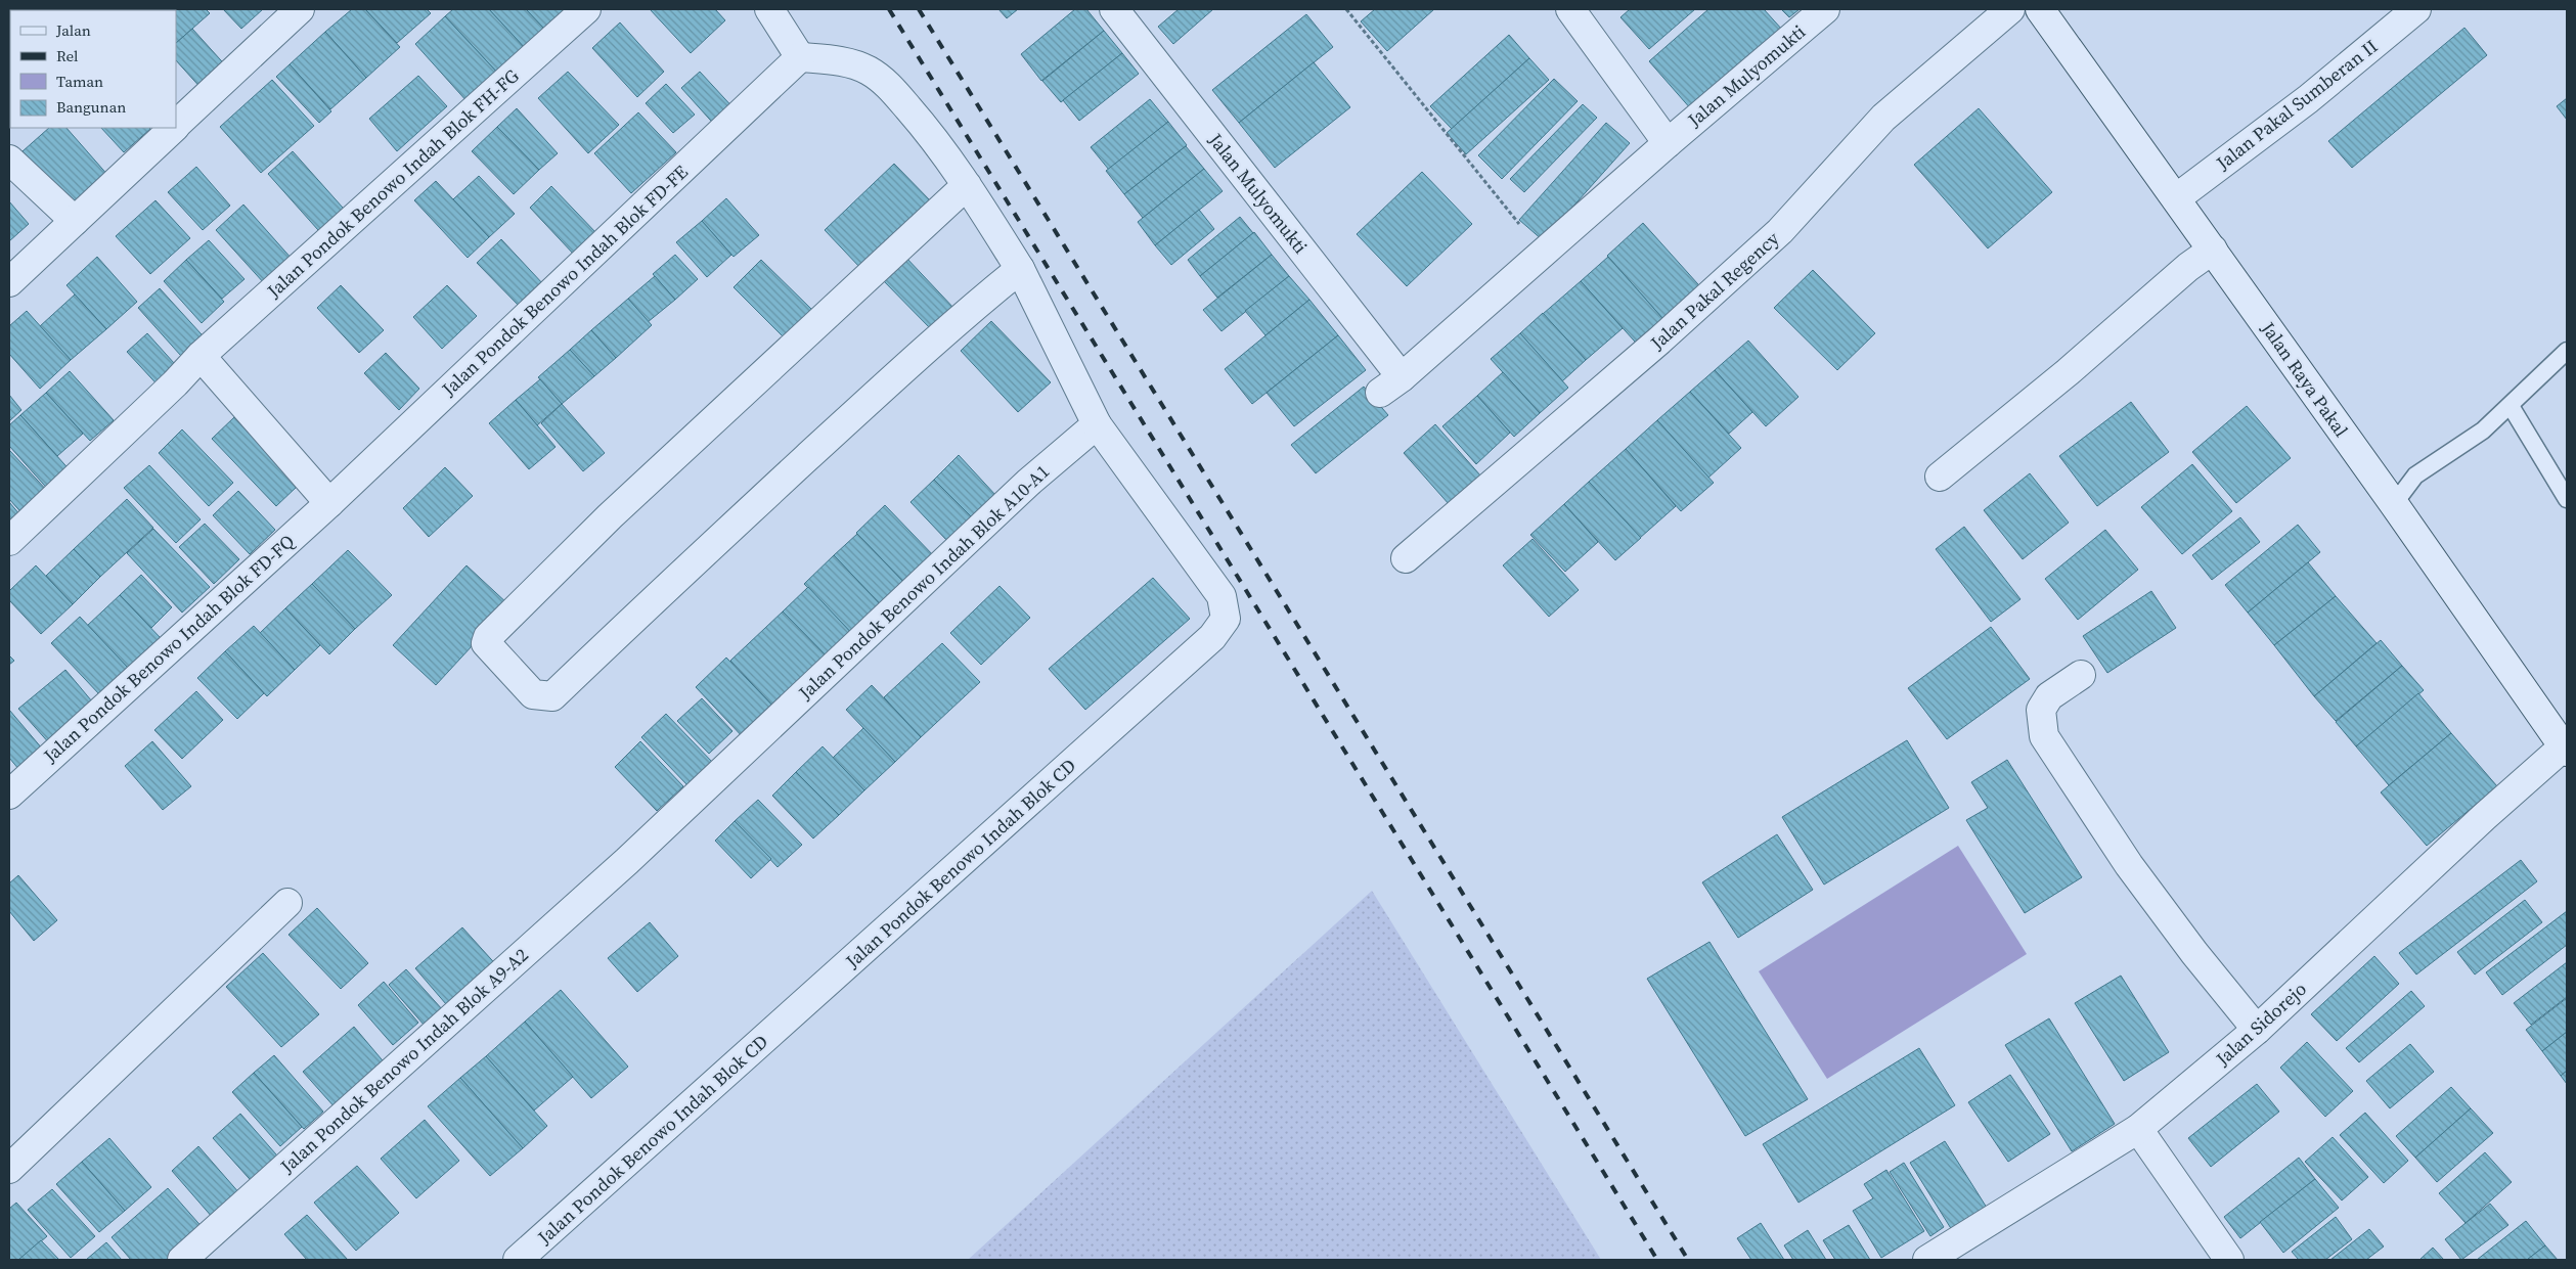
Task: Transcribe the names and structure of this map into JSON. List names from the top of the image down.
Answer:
{
  "streets": {
    "street": [
      "Jalan Mulyomukti",
      "Jalan Pakal Sumberan II",
      "Jalan Pondok Benowo Indah Blok FH-FG",
      "Jalan Pondok Benowo Indah Blok FD-FE",
      "Jalan Pakal Regency",
      "Jalan Raya Pakal",
      "Jalan Pondok Benowo Indah Blok A10-A1",
      "Jalan Pondok Benowo Indah Blok FD-FQ",
      "Jalan Pondok Benowo Indah Blok CD",
      "Jalan Sidorejo",
      "Jalan Pondok Benowo Indah Blok A9-A2"
    ]
  },
  "crossings": [
    ["Jalan Pakal Sumberan II", "Jalan Raya Pakal"],
    ["Jalan Pondok Benowo Indah Blok FD-FE", "Jalan Pondok Benowo Indah Blok FD-FQ"],
    ["Jalan Raya Pakal", "Jalan Sidorejo"],
    ["Jalan Pondok Benowo Indah Blok A10-A1", "Jalan Pondok Benowo Indah Blok CD"],
    ["Jalan Pondok Benowo Indah Blok A10-A1", "Jalan Pondok Benowo Indah Blok A9-A2"]
  ],
  "legend": [
    "Jalan",
    "Rel",
    "Taman",
    "Bangunan"
  ]
}
